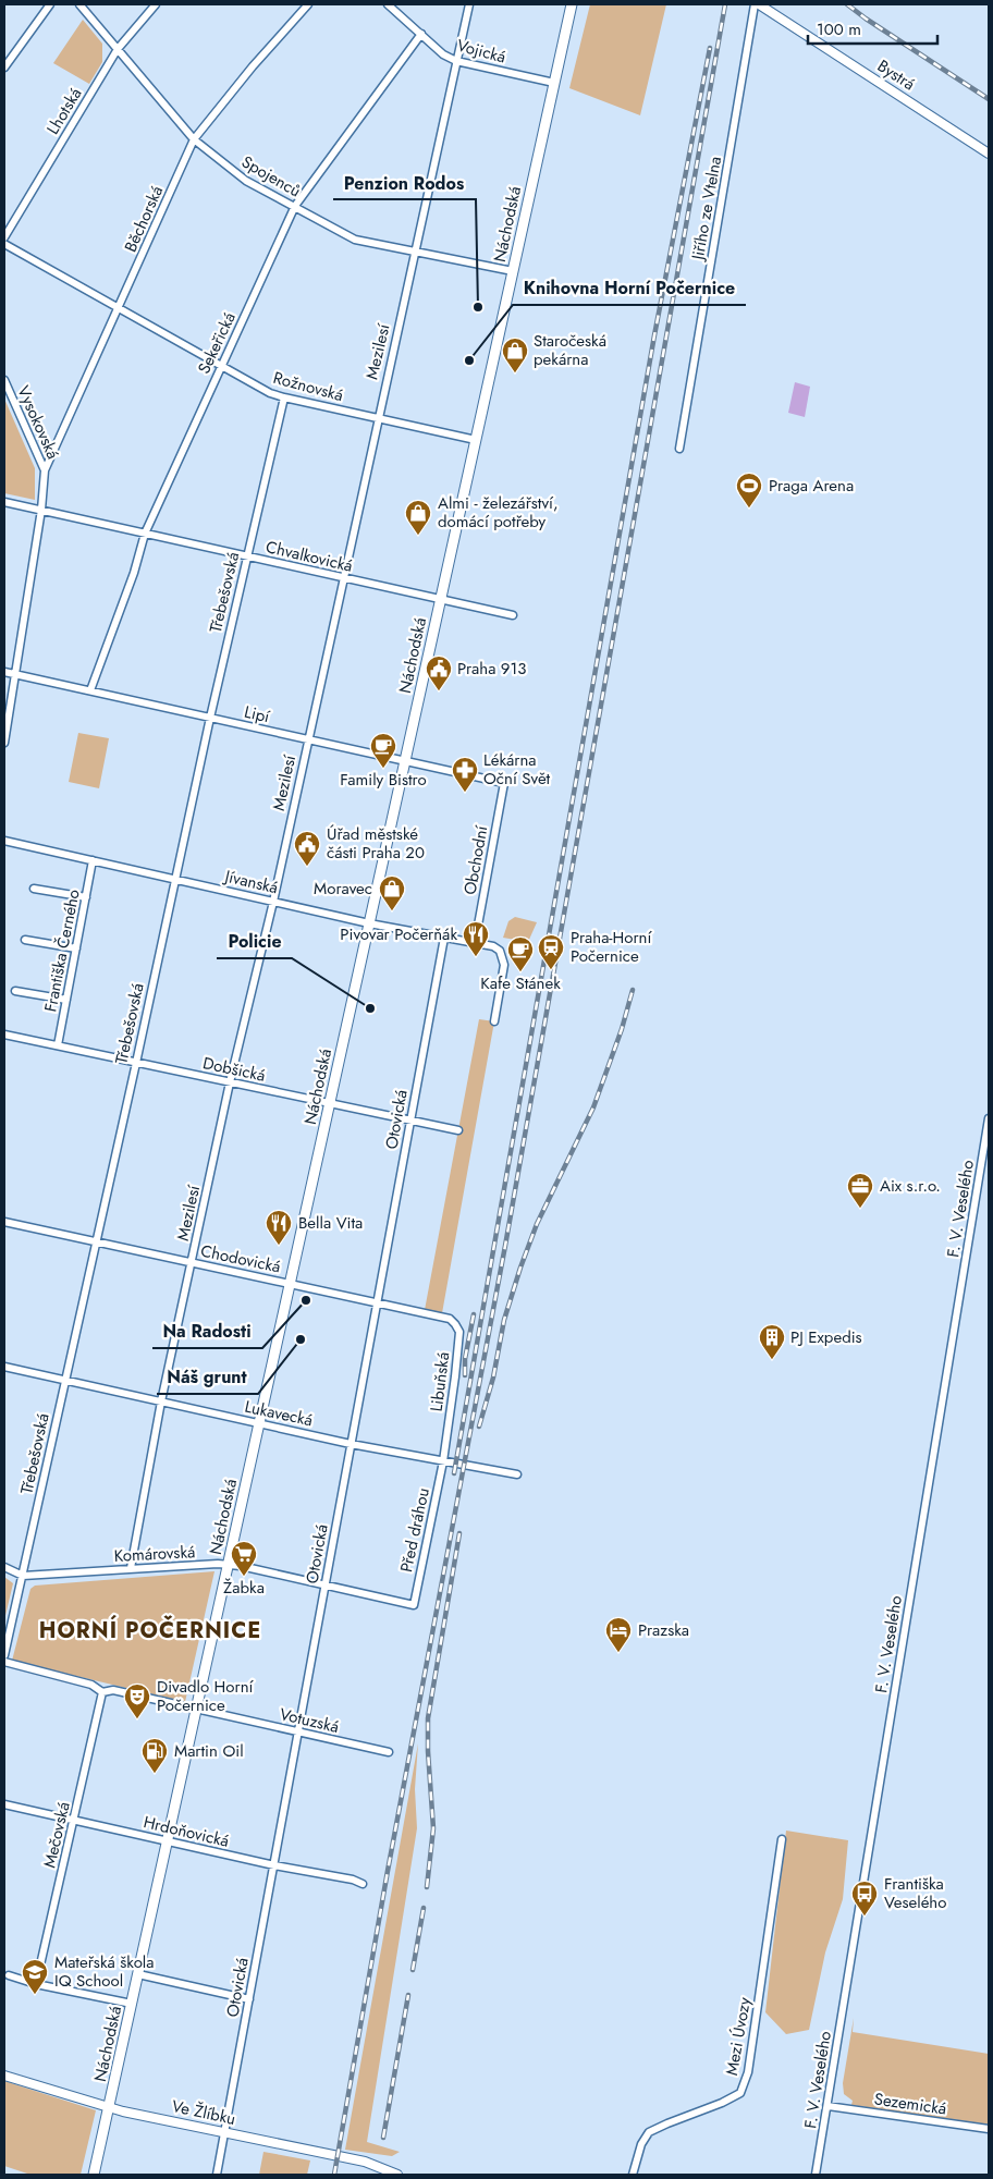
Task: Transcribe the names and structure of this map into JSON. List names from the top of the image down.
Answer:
{
  "streets": {
    "main road": ["Náchodská"],
    "street": [
      "Vojická",
      "Bystrá",
      "Lhotská",
      "Spojenců",
      "Jiřího ze Vtelna",
      "Běchorská",
      "Sekeřická",
      "Mezilesí",
      "Rožnovská",
      "Vysokovská",
      "Chvalkovická",
      "Třebešovská",
      "Lipí",
      "Obchodní",
      "Jívanská",
      "Františka Černého",
      "Dobšická",
      "Otovická",
      "F. V. Veselého",
      "Chodovická",
      "Libuňská",
      "Lukavecká",
      "Před dráhou",
      "Komárovská",
      "Votuzská",
      "Hrdoňovická",
      "Mečovská",
      "Mezi Úvozy",
      "Sezemická",
      "Ve Žlíbku"
    ]
  },
  "crossings": [
    ["Vojická", "Náchodská"],
    ["Vojická", "Sekeřická"],
    ["Vojická", "Mezilesí"],
    ["Lhotská", "Spojenců"],
    ["Spojenců", "Běchorská"],
    ["Spojenců", "Náchodská"],
    ["Spojenců", "Sekeřická"],
    ["Spojenců", "Mezilesí"],
    ["Běchorská", "Rožnovská"],
    ["Běchorská", "Vysokovská"],
    ["Náchodská", "Rožnovská"],
    ["Náchodská", "Chvalkovická"],
    ["Náchodská", "Lipí"],
    ["Náchodská", "Jívanská"],
    ["Náchodská", "Dobšická"],
    ["Náchodská", "Chodovická"],
    ["Náchodská", "Lukavecká"],
    ["Náchodská", "Komárovská"],
    ["Náchodská", "Votuzská"],
    ["Náchodská", "Hrdoňovická"],
    ["Náchodská", "Ve Žlíbku"],
    ["Sekeřická", "Rožnovská"],
    ["Sekeřická", "Chvalkovická"],
    ["Sekeřická", "Lipí"],
    ["Mezilesí", "Rožnovská"],
    ["Mezilesí", "Chvalkovická"],
    ["Mezilesí", "Lipí"],
    ["Mezilesí", "Jívanská"],
    ["Mezilesí", "Dobšická"],
    ["Mezilesí", "Chodovická"],
    ["Mezilesí", "Lukavecká"],
    ["Mezilesí", "Komárovská"],
    ["Rožnovská", "Třebešovská"],
    ["Vysokovská", "Chvalkovická"],
    ["Chvalkovická", "Třebešovská"],
    ["Třebešovská", "Lipí"],
    ["Třebešovská", "Jívanská"],
    ["Třebešovská", "Dobšická"],
    ["Třebešovská", "Chodovická"],
    ["Třebešovská", "Lukavecká"],
    ["Třebešovská", "Komárovská"],
    ["Lipí", "Obchodní"],
    ["Obchodní", "Jívanská"],
    ["Jívanská", "Františka Černého"],
    ["Jívanská", "Otovická"],
    ["Františka Černého", "Dobšická"],
    ["Dobšická", "Otovická"],
    ["Otovická", "Chodovická"],
    ["Otovická", "Lukavecká"],
    ["Otovická", "Komárovská"],
    ["Otovická", "Votuzská"],
    ["Otovická", "Hrdoňovická"],
    ["Otovická", "Ve Žlíbku"],
    ["F. V. Veselého", "Sezemická"],
    ["Chodovická", "Libuňská"],
    ["Libuňská", "Lukavecká"],
    ["Libuňská", "Před dráhou"],
    ["Lukavecká", "Před dráhou"],
    ["Před dráhou", "Komárovská"],
    ["Votuzská", "Mečovská"],
    ["Hrdoňovická", "Mečovská"]
  ],
  "districts": ["HORNÍ POČERNICE"],
  "places": {
    "other": [
      "Penzion Rodos",
      "Knihovna Horní Počernice",
      "Policie",
      "Na Radosti",
      "Náš grunt"
    ],
    "shop": ["Staročeská pekárna", "Almi - železářství, domácí potřeby", "Moravec"],
    "sports": ["Praga Arena"],
    "public building": ["Praha 913", "Úřad městské části Praha 20"],
    "cafe": ["Family Bistro", "Kafe Stánek"],
    "pharmacy": ["Lékárna Oční Svět"],
    "restaurant": ["Pivovar Počerňák", "Bella Vita"],
    "station": ["Praha-Horní Počernice"],
    "office": ["Aix s.r.o."],
    "building": ["PJ Expedis"],
    "supermarket": ["Žabka"],
    "hotel": ["Prazska"],
    "theatre": ["Divadlo Horní Počernice"],
    "fuel station": ["Martin Oil"],
    "bus stop": ["Františka Veselého"],
    "school or university": ["Mateřská škola IQ School"]
  },
  "scale_bar": "100 m"
}
